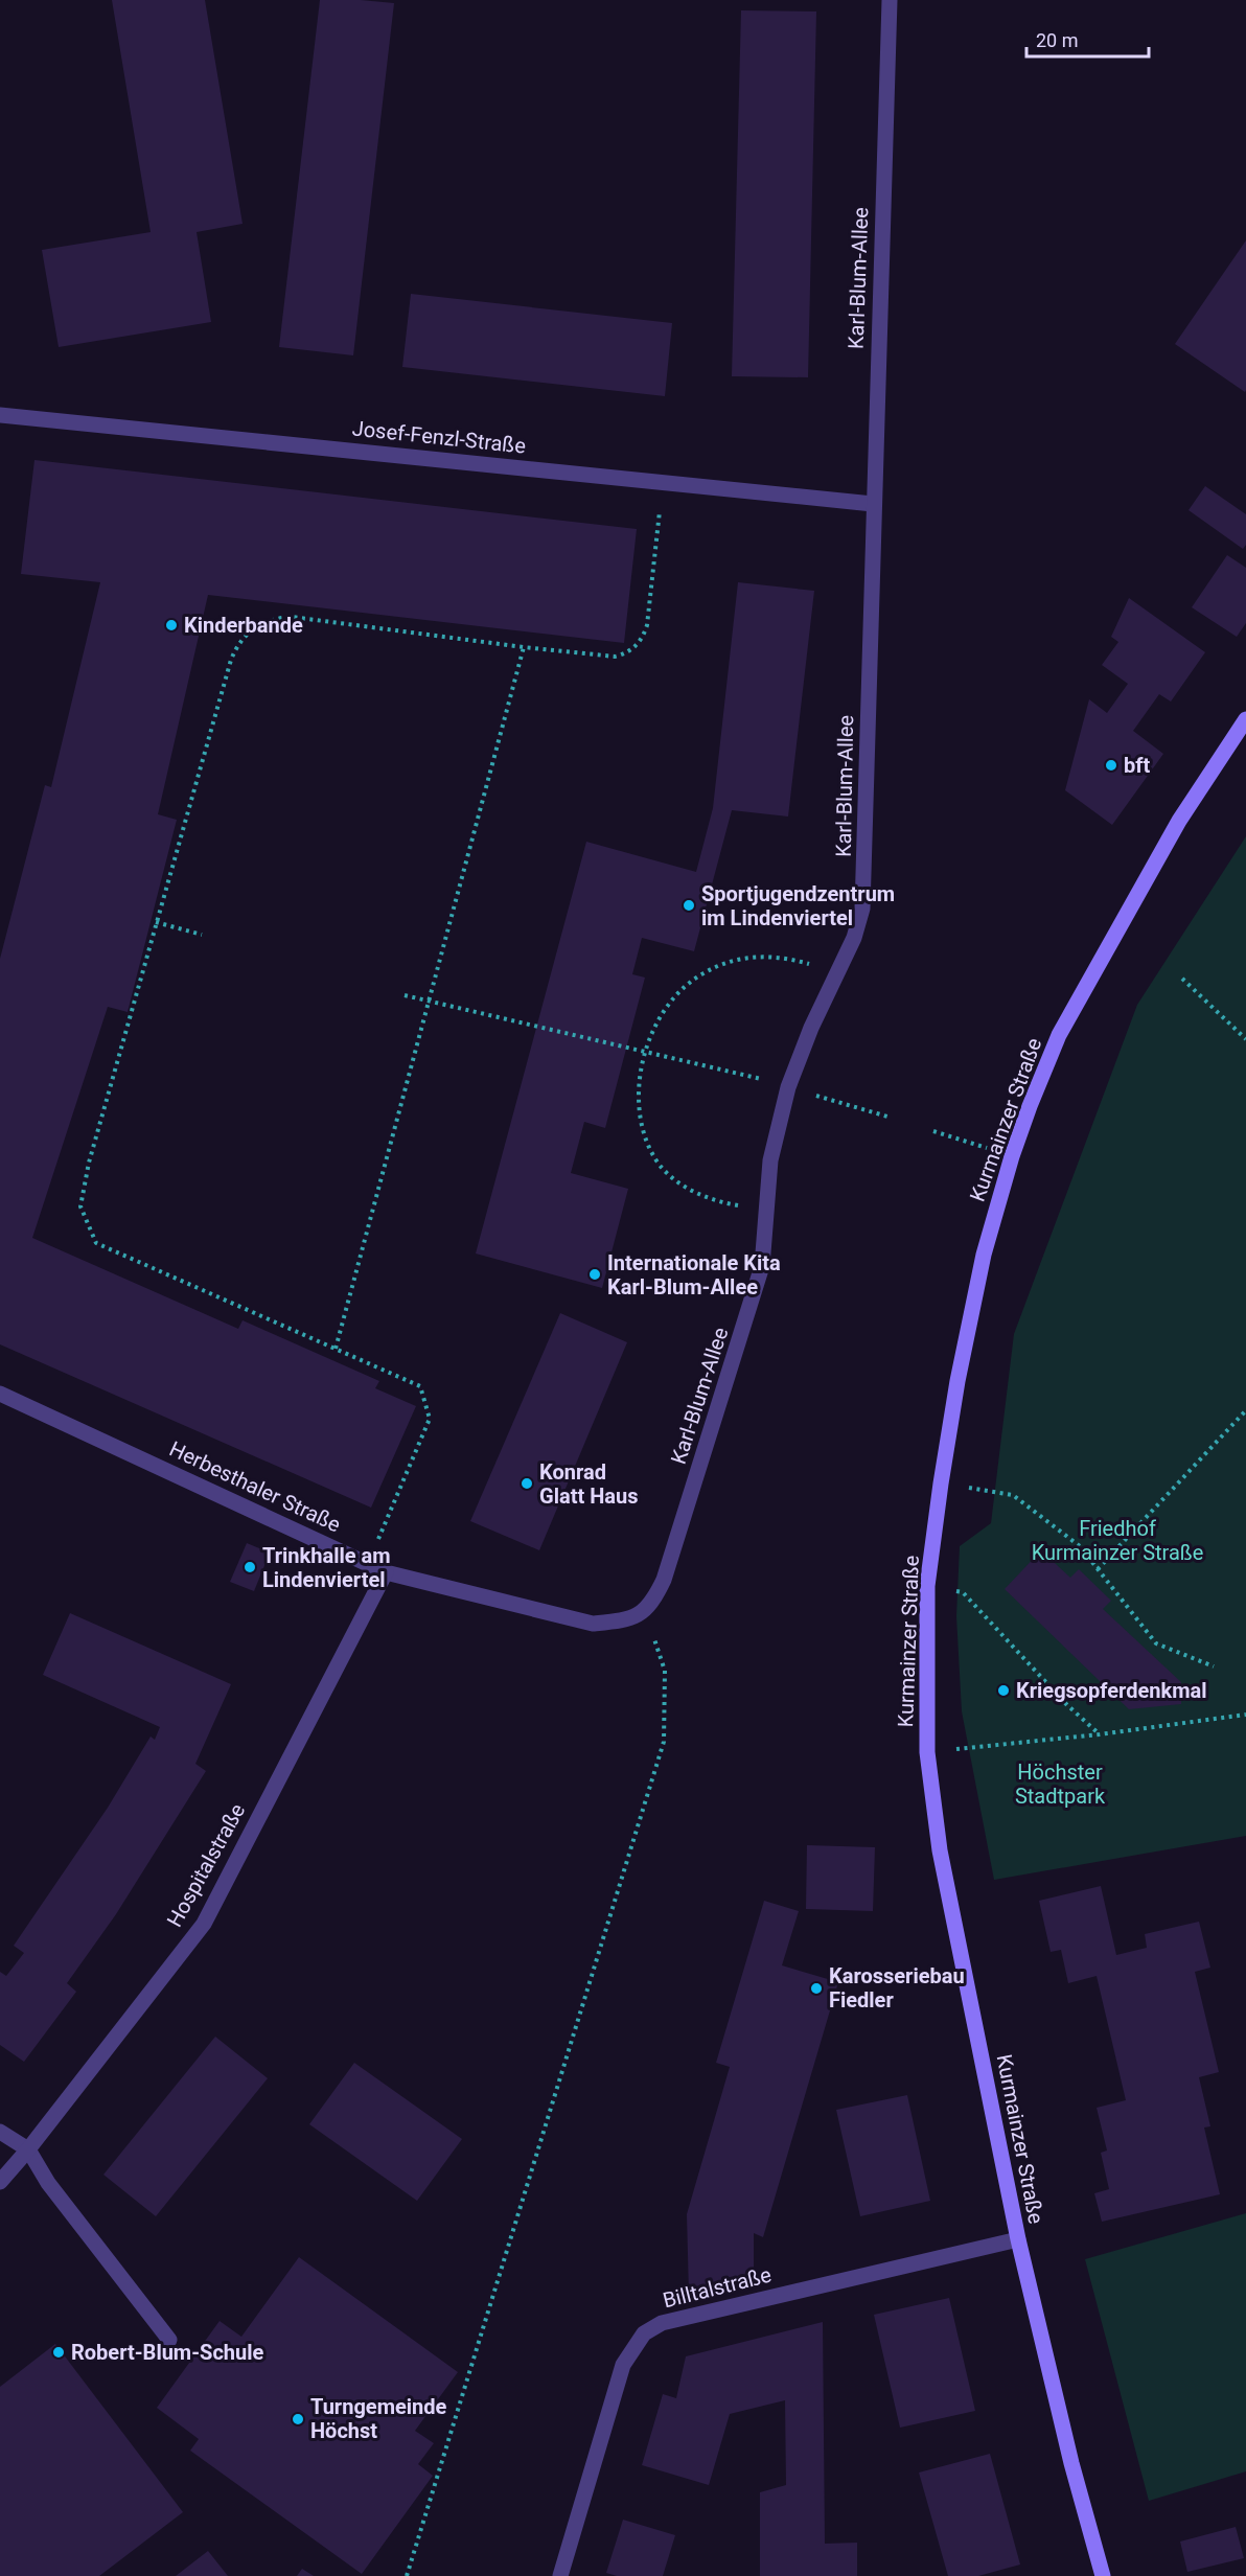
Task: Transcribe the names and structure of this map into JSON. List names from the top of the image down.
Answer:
{
  "streets": {
    "main road": ["Kurmainzer Straße"],
    "street": [
      "Karl-Blum-Allee",
      "Josef-Fenzl-Straße",
      "Herbesthaler Straße",
      "Hospitalstraße",
      "Billtalstraße"
    ]
  },
  "crossings": [
    ["Karl-Blum-Allee", "Josef-Fenzl-Straße"],
    ["Karl-Blum-Allee", "Herbesthaler Straße"],
    ["Kurmainzer Straße", "Billtalstraße"],
    ["Herbesthaler Straße", "Hospitalstraße"]
  ],
  "parks": ["Friedhof Kurmainzer Straße", "Höchster Stadtpark"],
  "places": [
    "Kinderbande",
    "bft",
    "Sportjugendzentrum im Lindenviertel",
    "Internationale Kita Karl-Blum-Allee",
    "Konrad Glatt Haus",
    "Trinkhalle am Lindenviertel",
    "Kriegsopferdenkmal",
    "Karosseriebau Fiedler",
    "Robert-Blum-Schule",
    "Turngemeinde Höchst"
  ],
  "scale_bar": "20 m"
}
